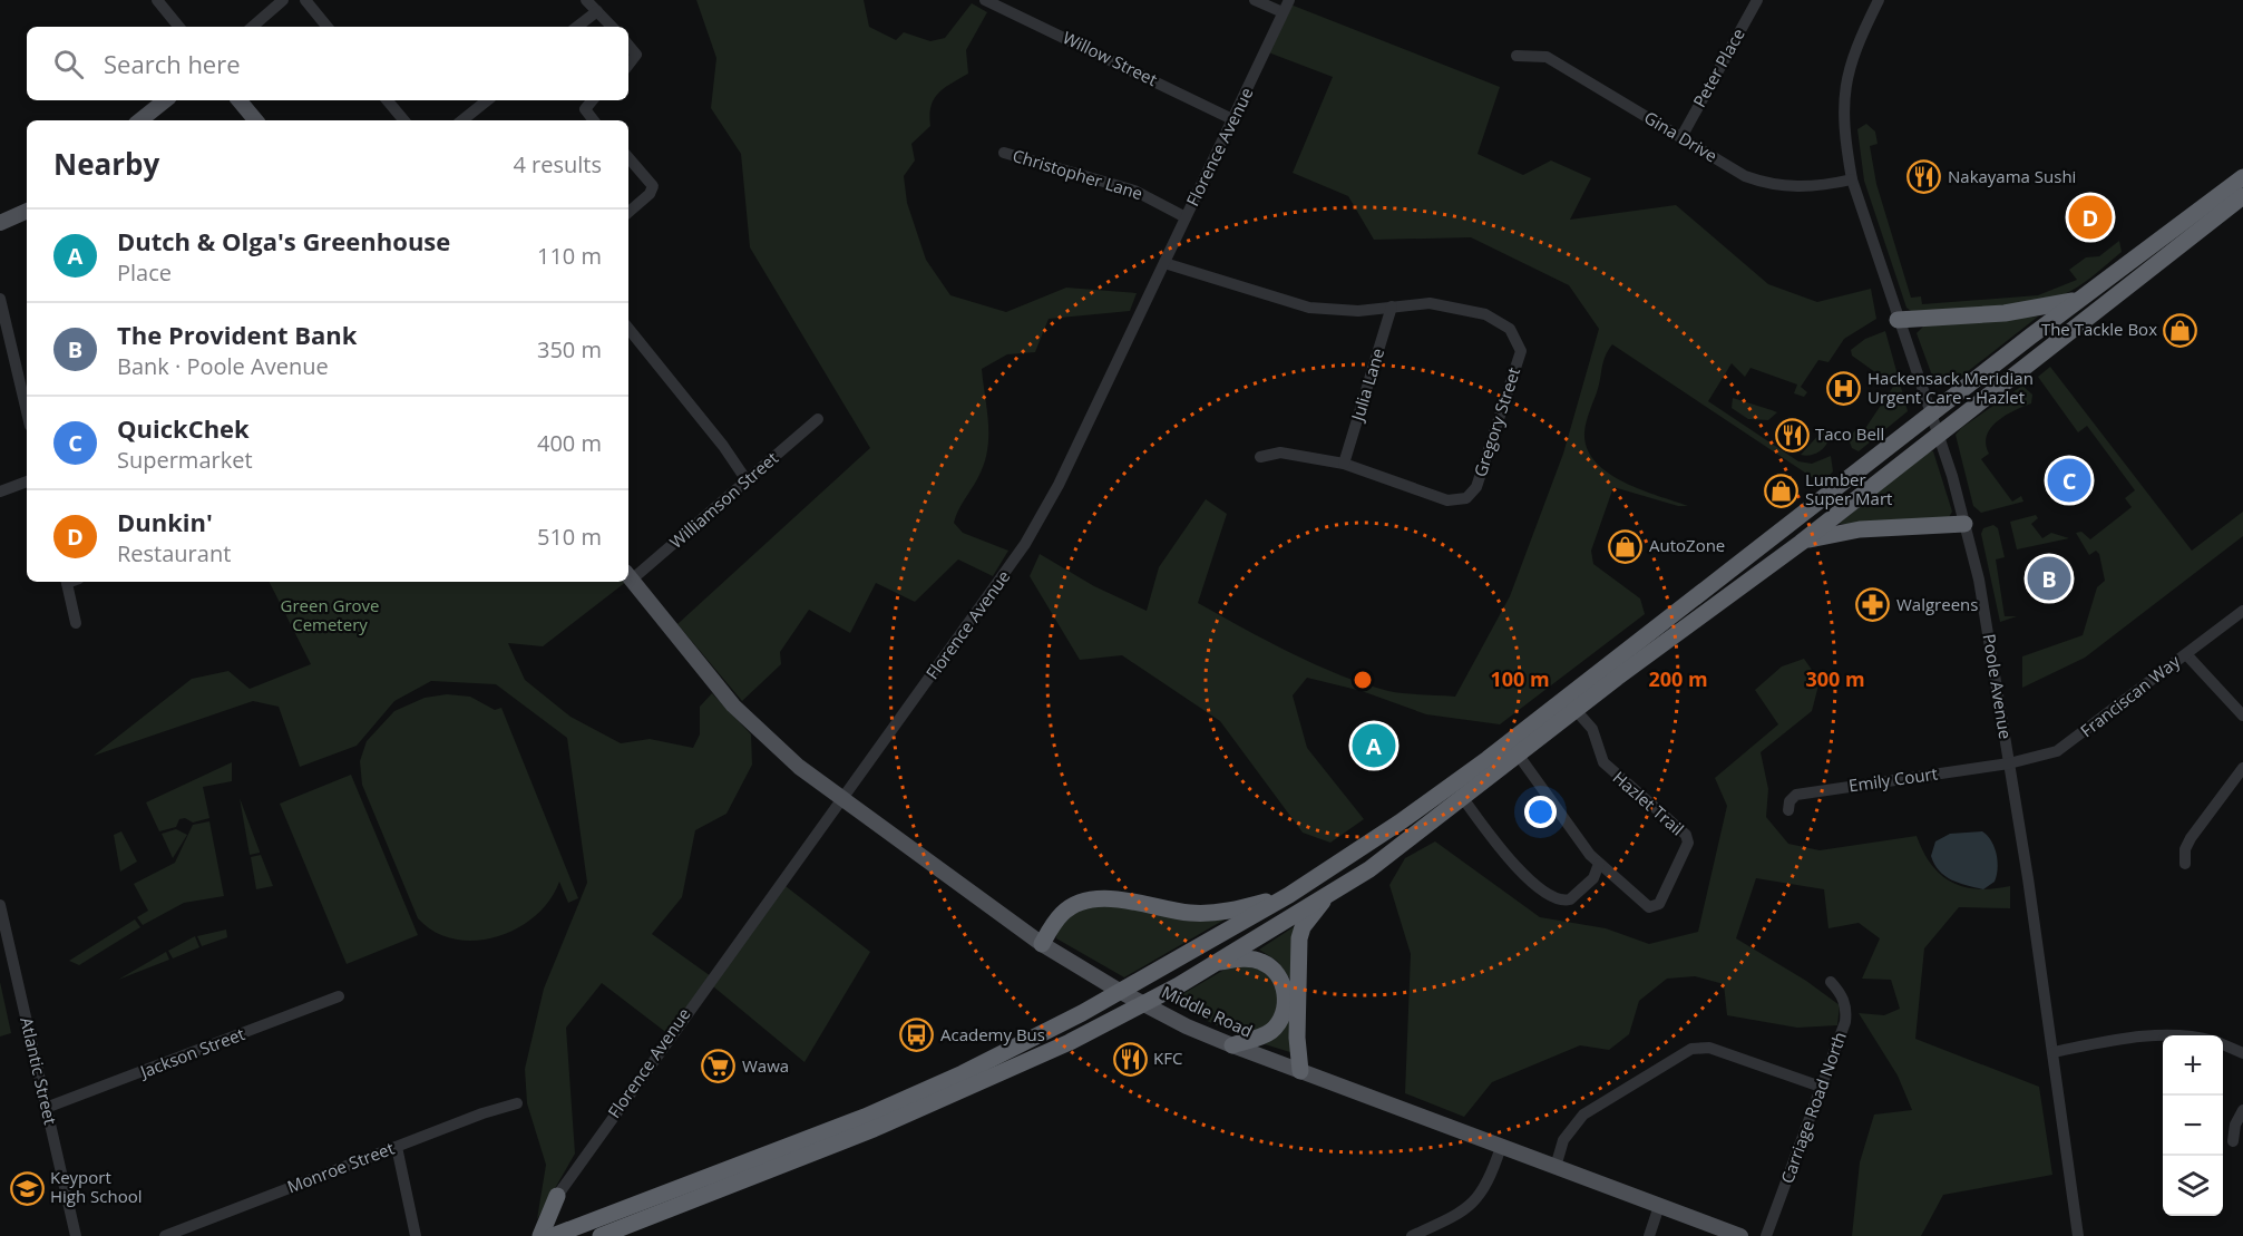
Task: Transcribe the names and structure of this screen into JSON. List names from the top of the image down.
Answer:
{
  "streets": {
    "main road": ["Middle Road"],
    "street": [
      "Willow Street",
      "Peter Place",
      "Gina Drive",
      "Florence Avenue",
      "Christopher Lane",
      "Julia Lane",
      "Gregory Street",
      "Williamson Street",
      "Poole Avenue",
      "Franciscan Way",
      "Emily Court",
      "Hazlet Trail",
      "Jackson Street",
      "Atlantic Street",
      "Carriage Road North",
      "Monroe Street"
    ]
  },
  "crossings": [
    ["Willow Street", "Florence Avenue"],
    ["Peter Place", "Gina Drive"],
    ["Gina Drive", "Poole Avenue"],
    ["Florence Avenue", "Christopher Lane"],
    ["Florence Avenue", "Gregory Street"],
    ["Florence Avenue", "Middle Road"],
    ["Julia Lane", "Gregory Street"],
    ["Williamson Street", "Middle Road"],
    ["Poole Avenue", "Franciscan Way"],
    ["Poole Avenue", "Emily Court"],
    ["Franciscan Way", "Emily Court"],
    ["Jackson Street", "Atlantic Street"]
  ],
  "parks": ["Green Grove Cemetery"],
  "places": {
    "restaurant": ["Nakayama Sushi", "Taco Bell", "KFC"],
    "shop": ["The Tackle Box", "Lumber Super Mart", "AutoZone"],
    "hospital": ["Hackensack Meridian Urgent Care - Hazlet"],
    "pharmacy": ["Walgreens"],
    "bus stop": ["Academy Bus"],
    "supermarket": ["Wawa"],
    "school or university": ["Keyport High School"]
  },
  "page": {
    "search": "Search here",
    "heading": ["Nearby", "4 results"],
    "pins": [
      "D",
      "C",
      "B",
      "A"
    ],
    "list": [
      {
        "mark": "A",
        "name": "Dutch & Olga's Greenhouse",
        "note": "Place",
        "value": "110 m"
      },
      {
        "mark": "B",
        "name": "The Provident Bank",
        "note": "Bank · Poole Avenue",
        "value": "350 m"
      },
      {
        "mark": "C",
        "name": "QuickChek",
        "note": "Supermarket",
        "value": "400 m"
      },
      {
        "mark": "D",
        "name": "Dunkin'",
        "note": "Restaurant",
        "value": "510 m"
      }
    ],
    "map_buttons": ["+", "−"]
  },
  "rings": ["100 m", "200 m", "300 m"]
}
